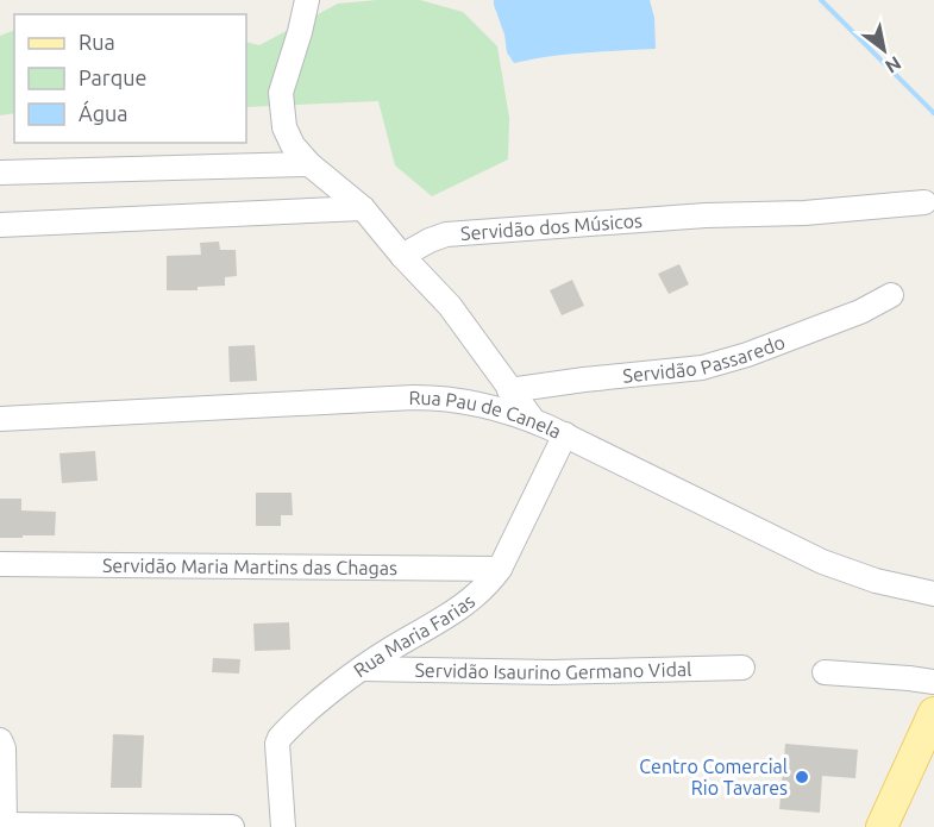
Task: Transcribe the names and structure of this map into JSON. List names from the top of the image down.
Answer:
{
  "streets": {
    "street": [
      "Servidão dos Músicos",
      "Servidão Passaredo",
      "Rua Pau de Canela",
      "Servidão Maria Martins das Chagas",
      "Rua Maria Farias",
      "Servidão Isaurino Germano Vidal"
    ]
  },
  "crossings": [
    ["Rua Pau de Canela", "Rua Maria Farias"],
    ["Servidão Maria Martins das Chagas", "Rua Maria Farias"],
    ["Rua Maria Farias", "Servidão Isaurino Germano Vidal"]
  ],
  "places": ["Centro Comercial Rio Tavares"],
  "legend": ["Rua", "Parque", "Água"],
  "north": "bottom right"
}
